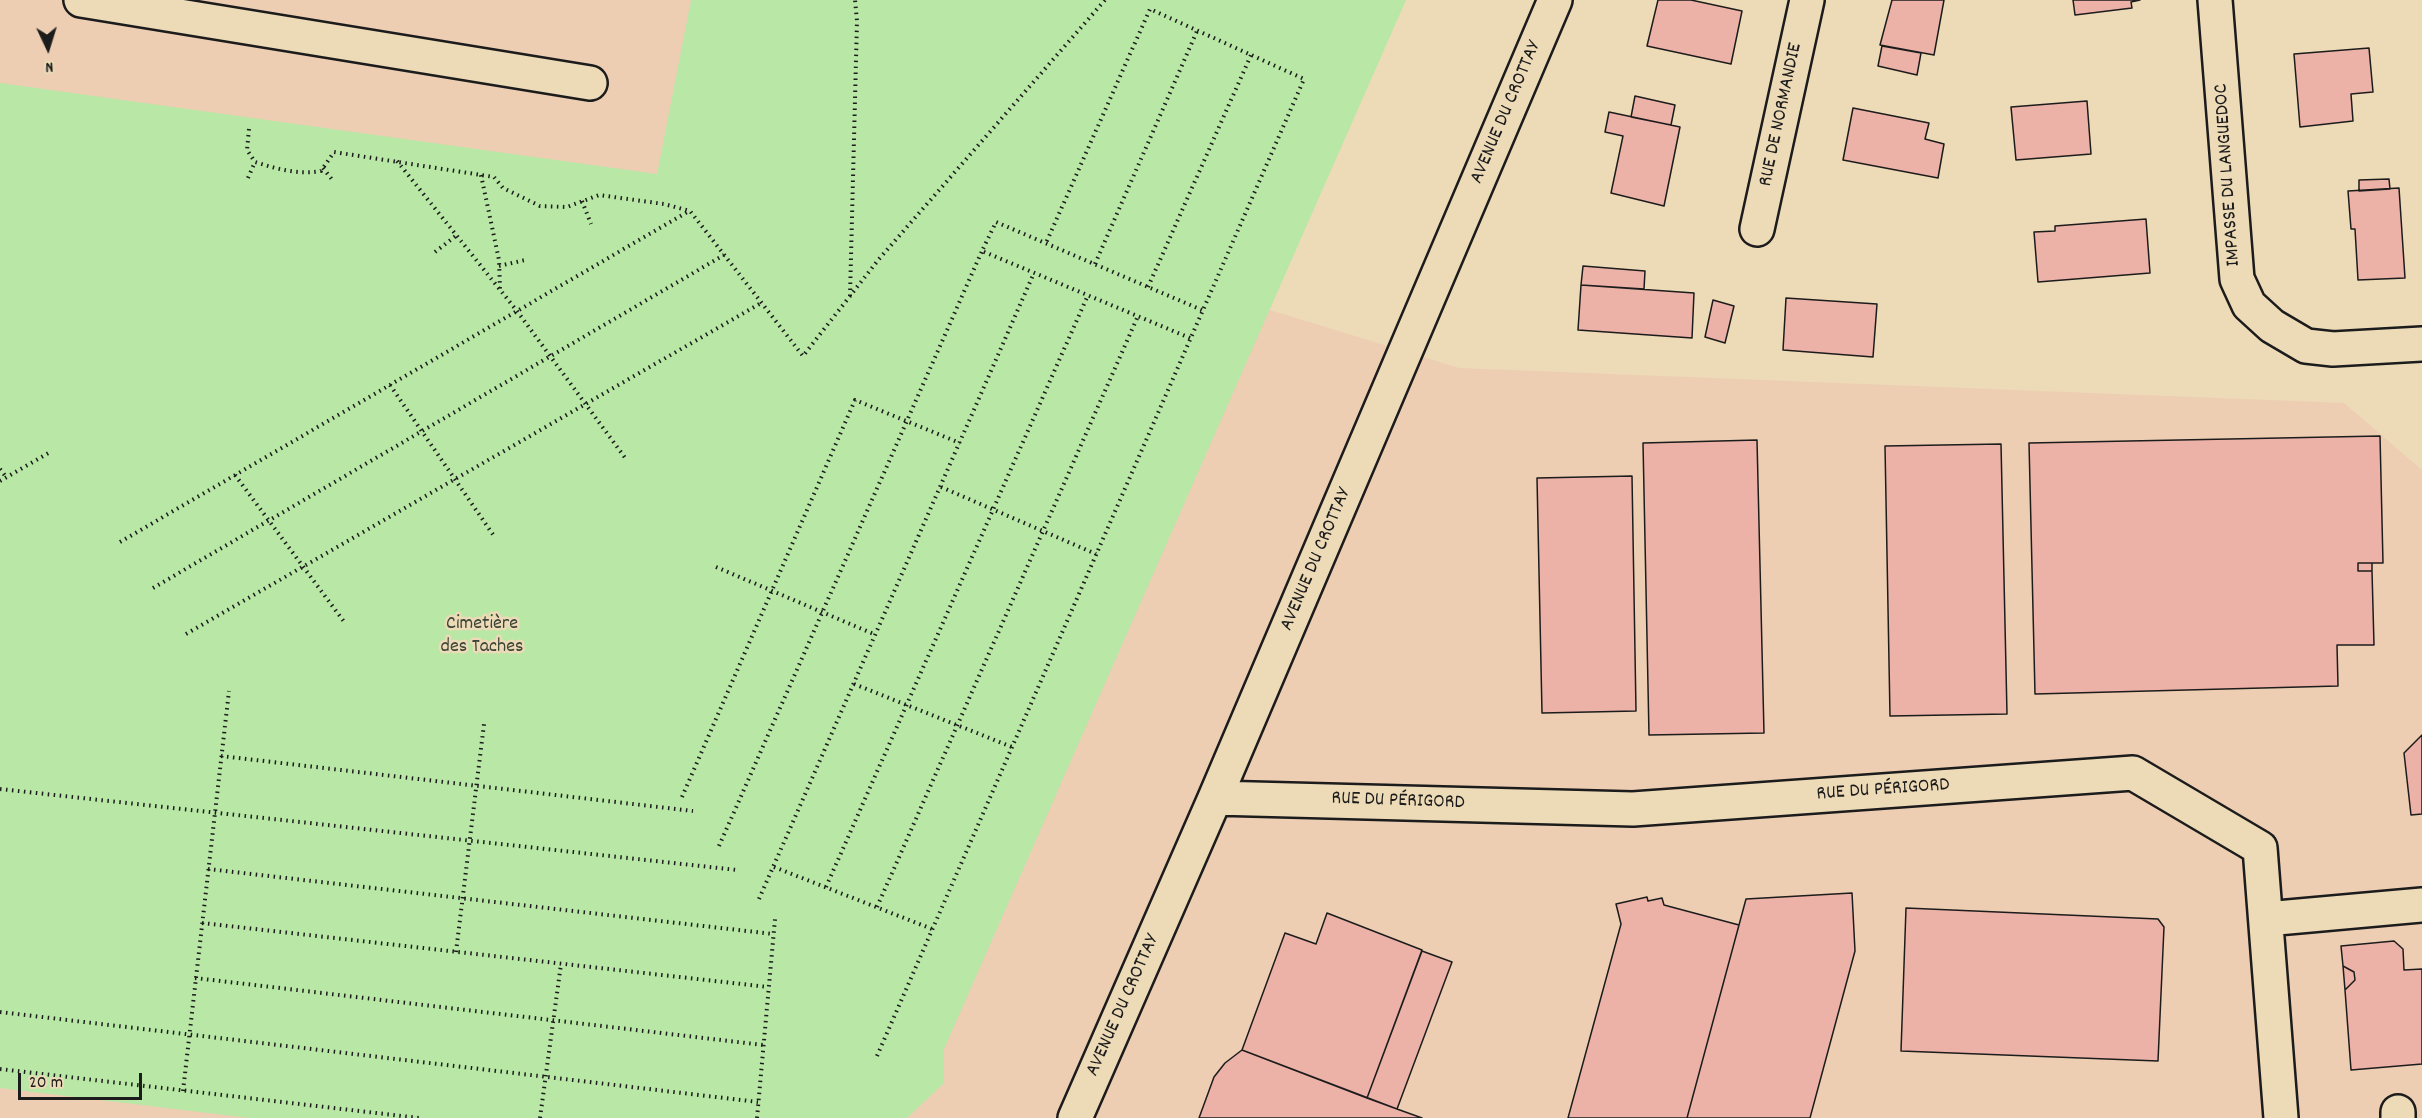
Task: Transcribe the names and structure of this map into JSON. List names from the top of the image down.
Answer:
{
  "streets": {
    "street": [
      "AVENUE DU CROTTAY",
      "RUE DE NORMANDIE",
      "IMPASSE DU LANGUEDOC",
      "RUE DU PÉRIGORD"
    ]
  },
  "crossings": [
    ["AVENUE DU CROTTAY", "RUE DU PÉRIGORD"]
  ],
  "parks": ["Cimetière des Taches"],
  "scale_bar": "20 m",
  "north": "bottom"
}
